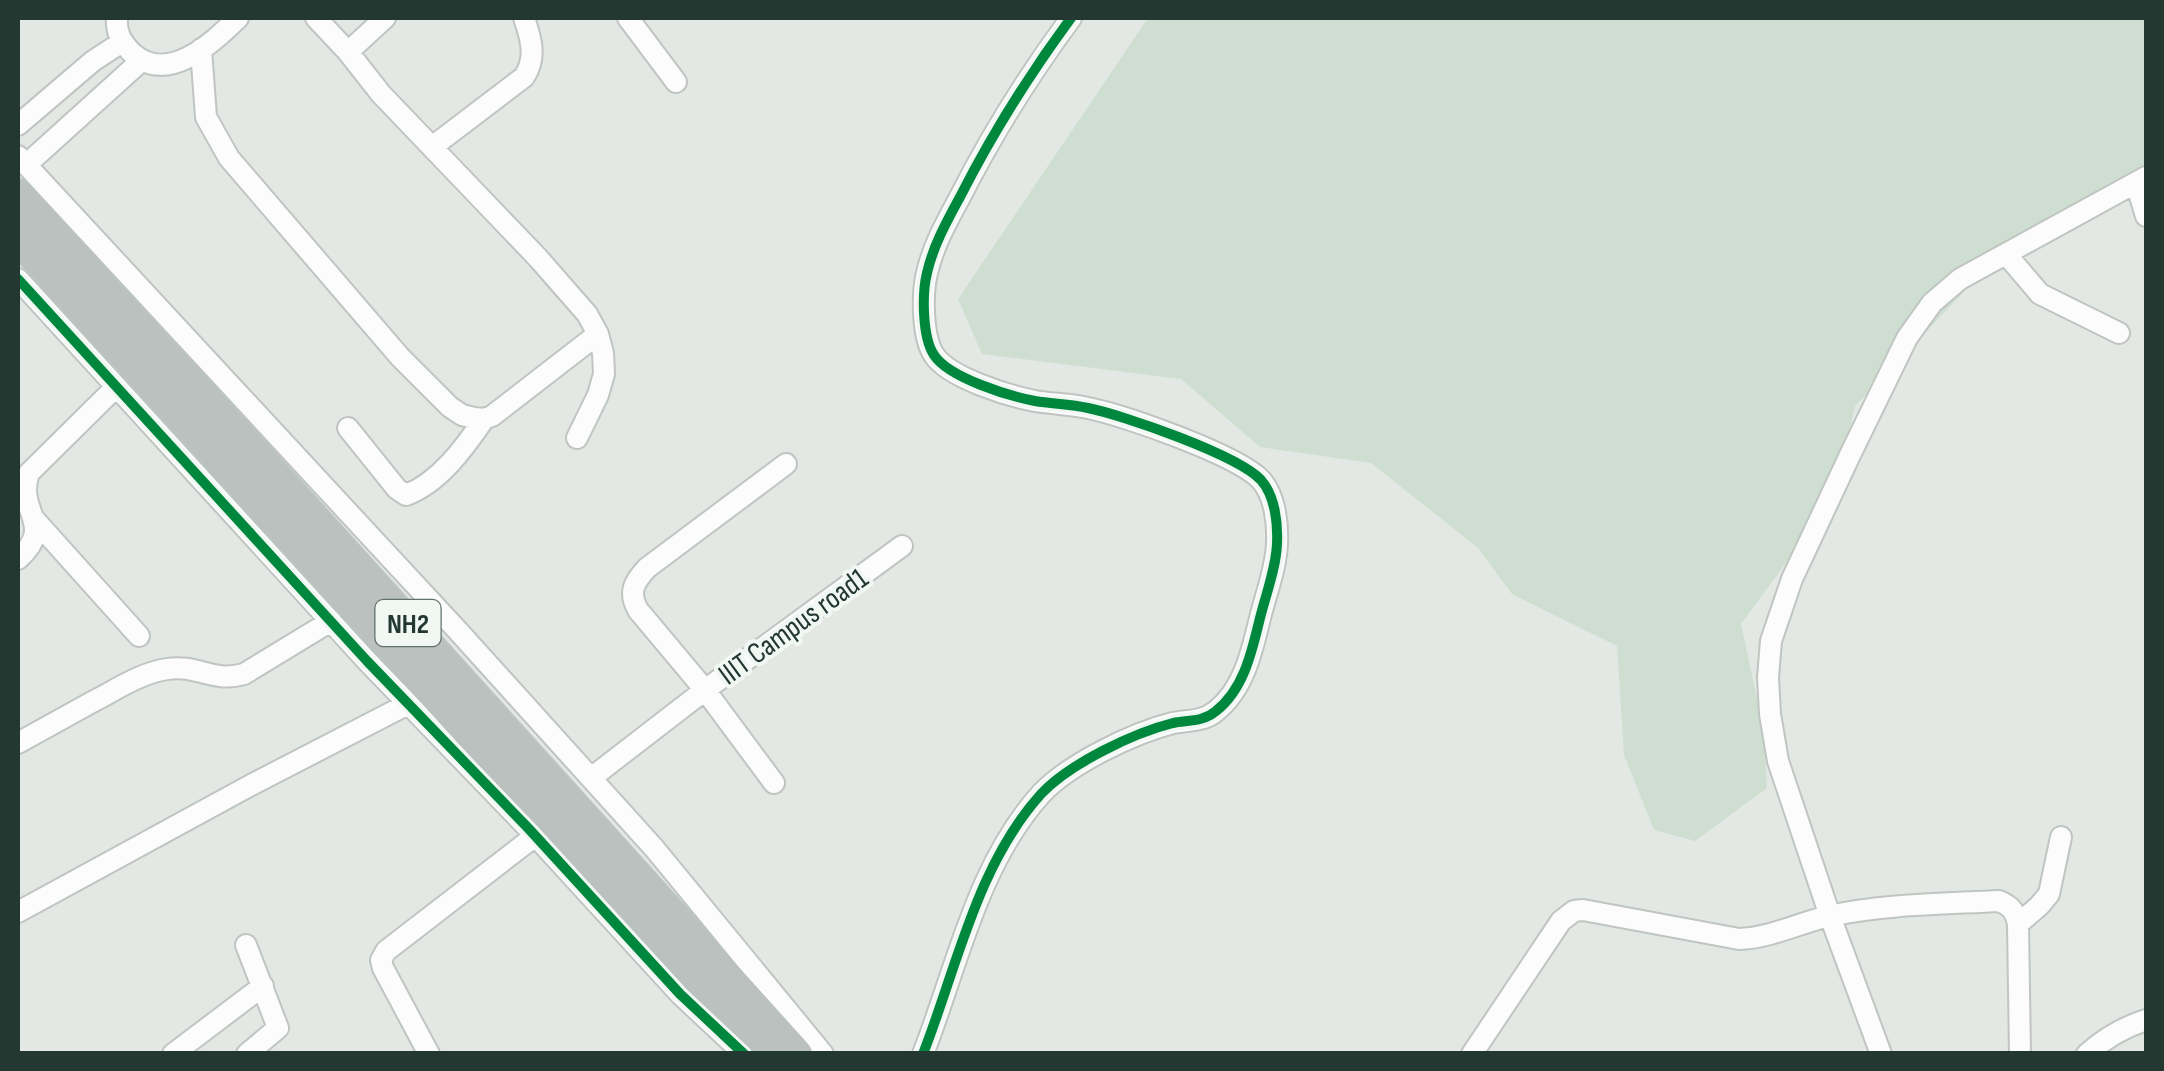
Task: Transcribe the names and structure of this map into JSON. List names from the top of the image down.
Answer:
{
  "streets": {
    "highway": ["NH2"],
    "street": ["IIIT Campus road1"]
  }
}
